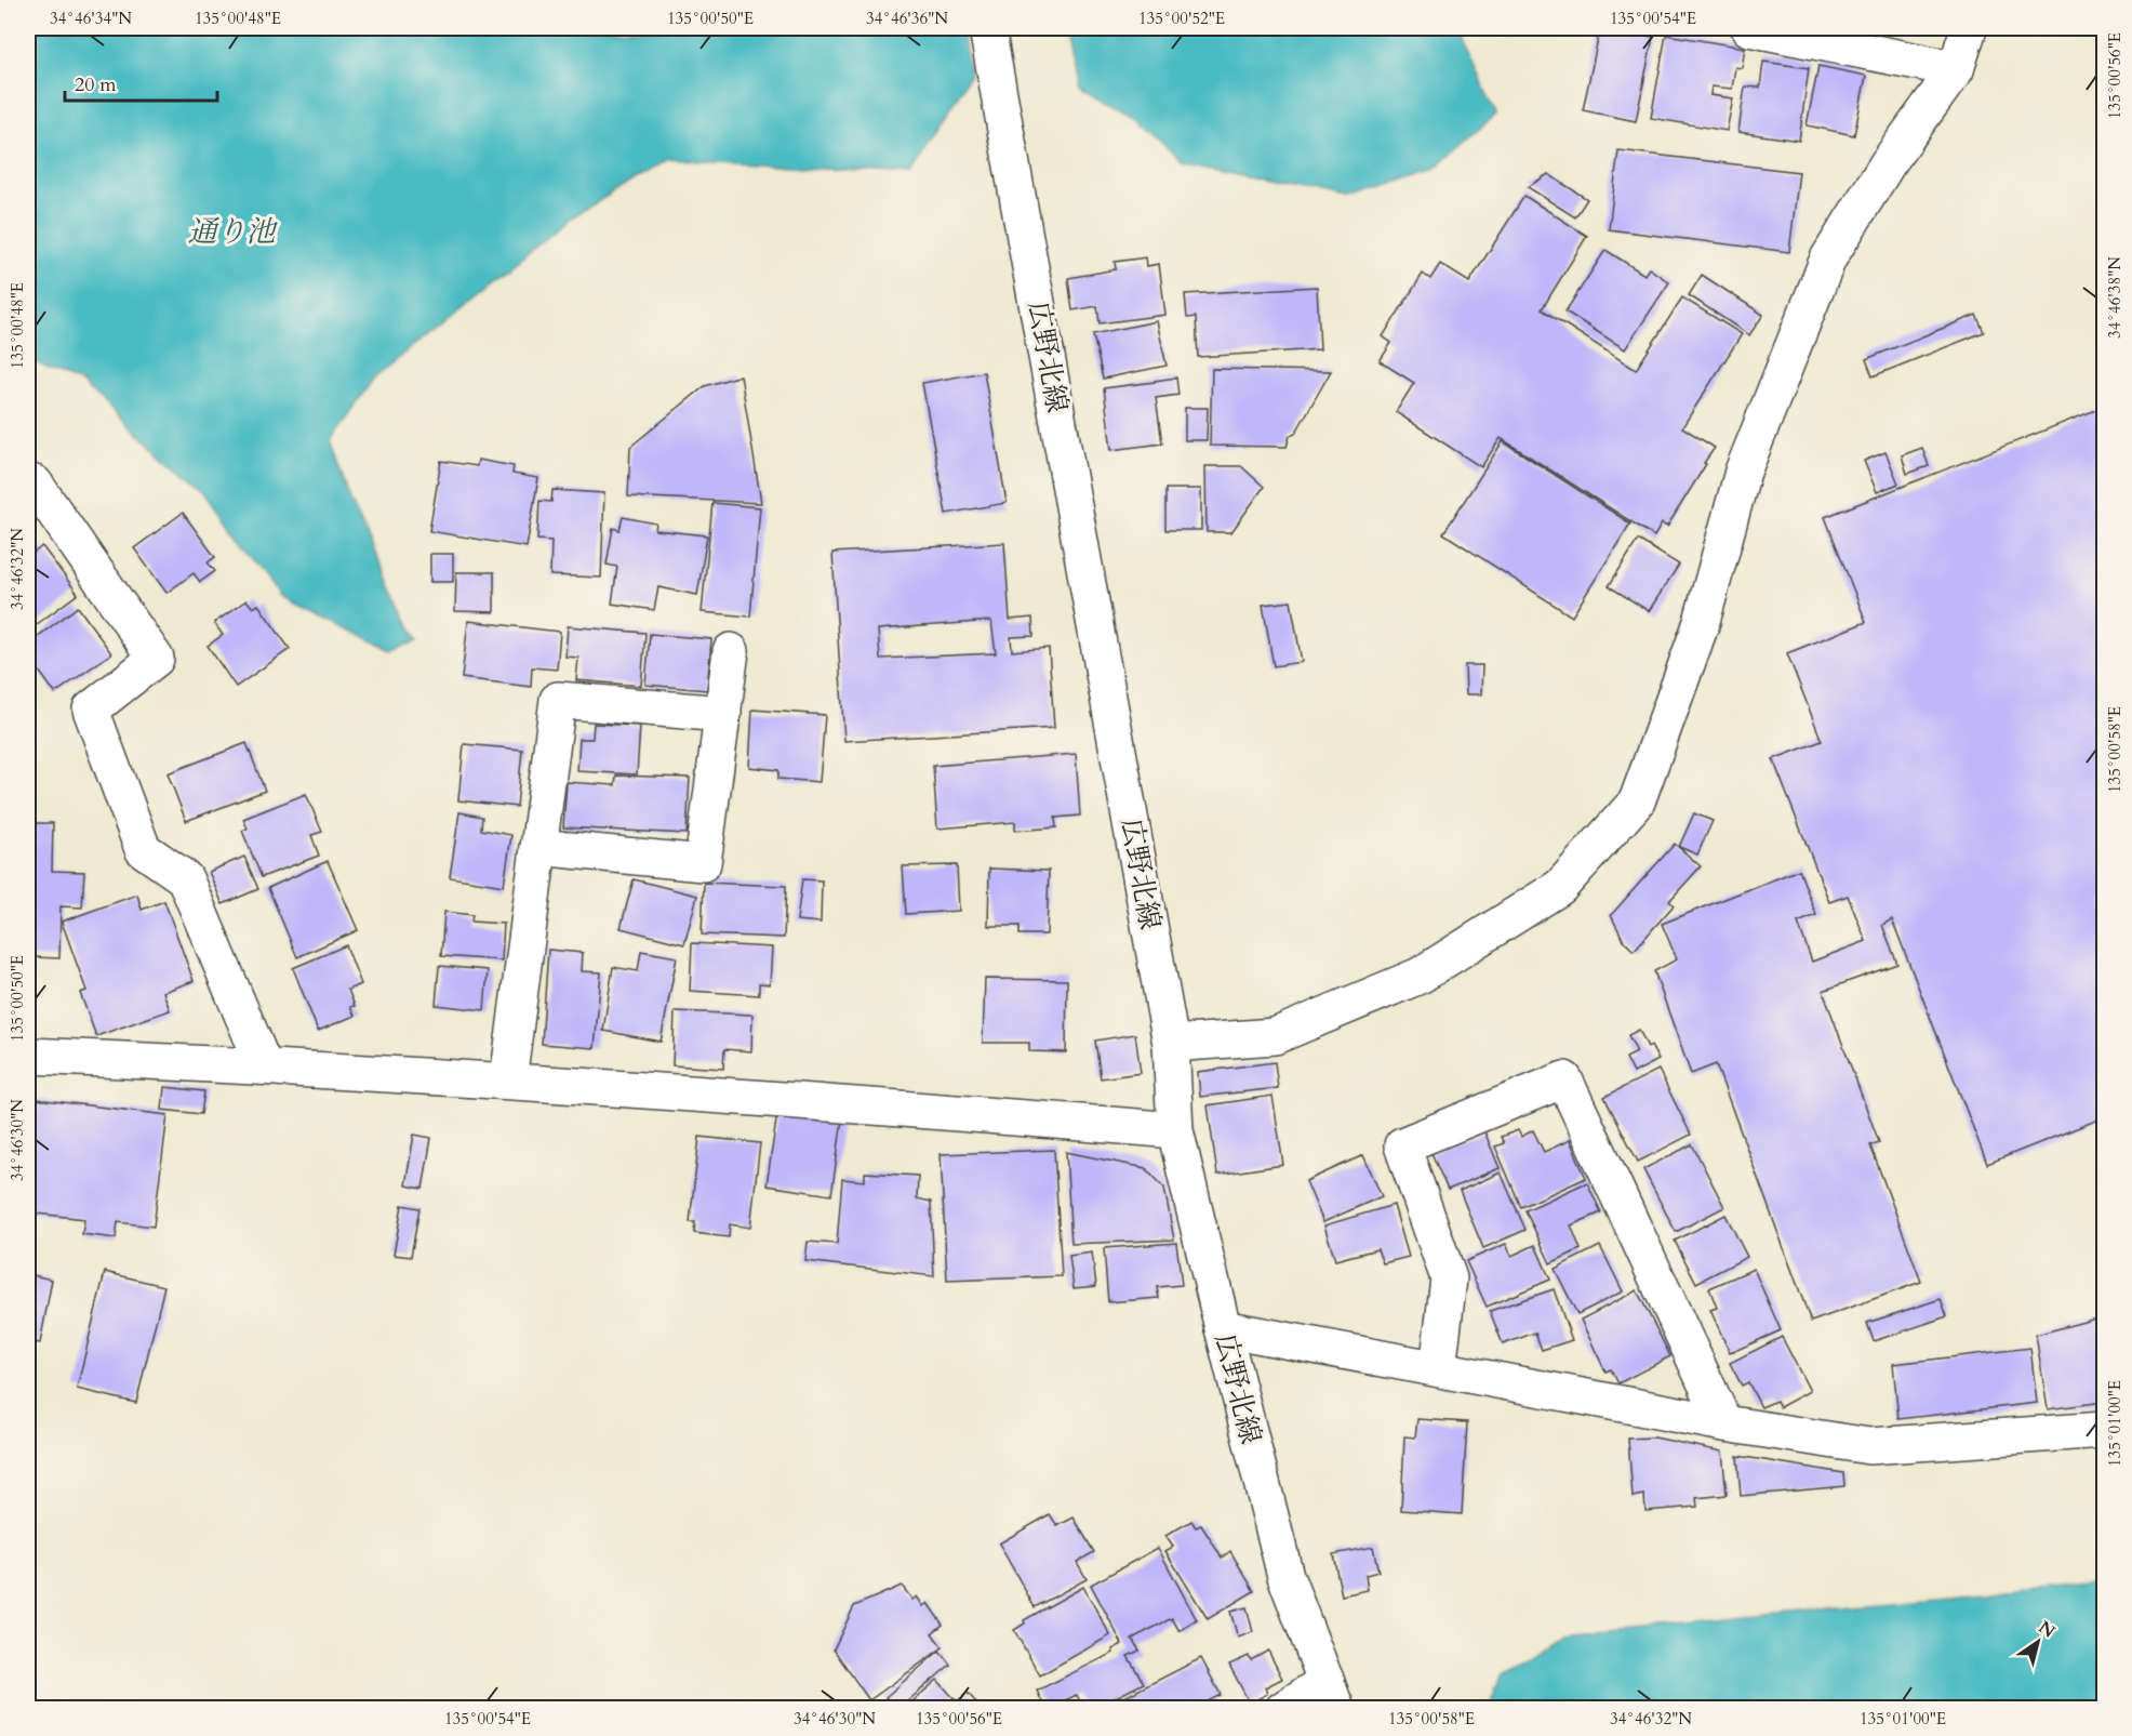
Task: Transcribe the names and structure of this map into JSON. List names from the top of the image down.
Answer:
{
  "streets": {
    "street": ["広野北線"]
  },
  "water": ["通り池"],
  "scale_bar": "20 m",
  "north": "top right",
  "coordinates": [
    "34°46'34\"N",
    "135°00'48\"E",
    "135°00'50\"E",
    "34°46'36\"N",
    "135°00'52\"E",
    "135°00'54\"E",
    "135°00'56\"E",
    "34°46'38\"N",
    "34°46'32\"N",
    "135°00'58\"E",
    "34°46'30\"N",
    "135°01'00\"E"
  ]
}
